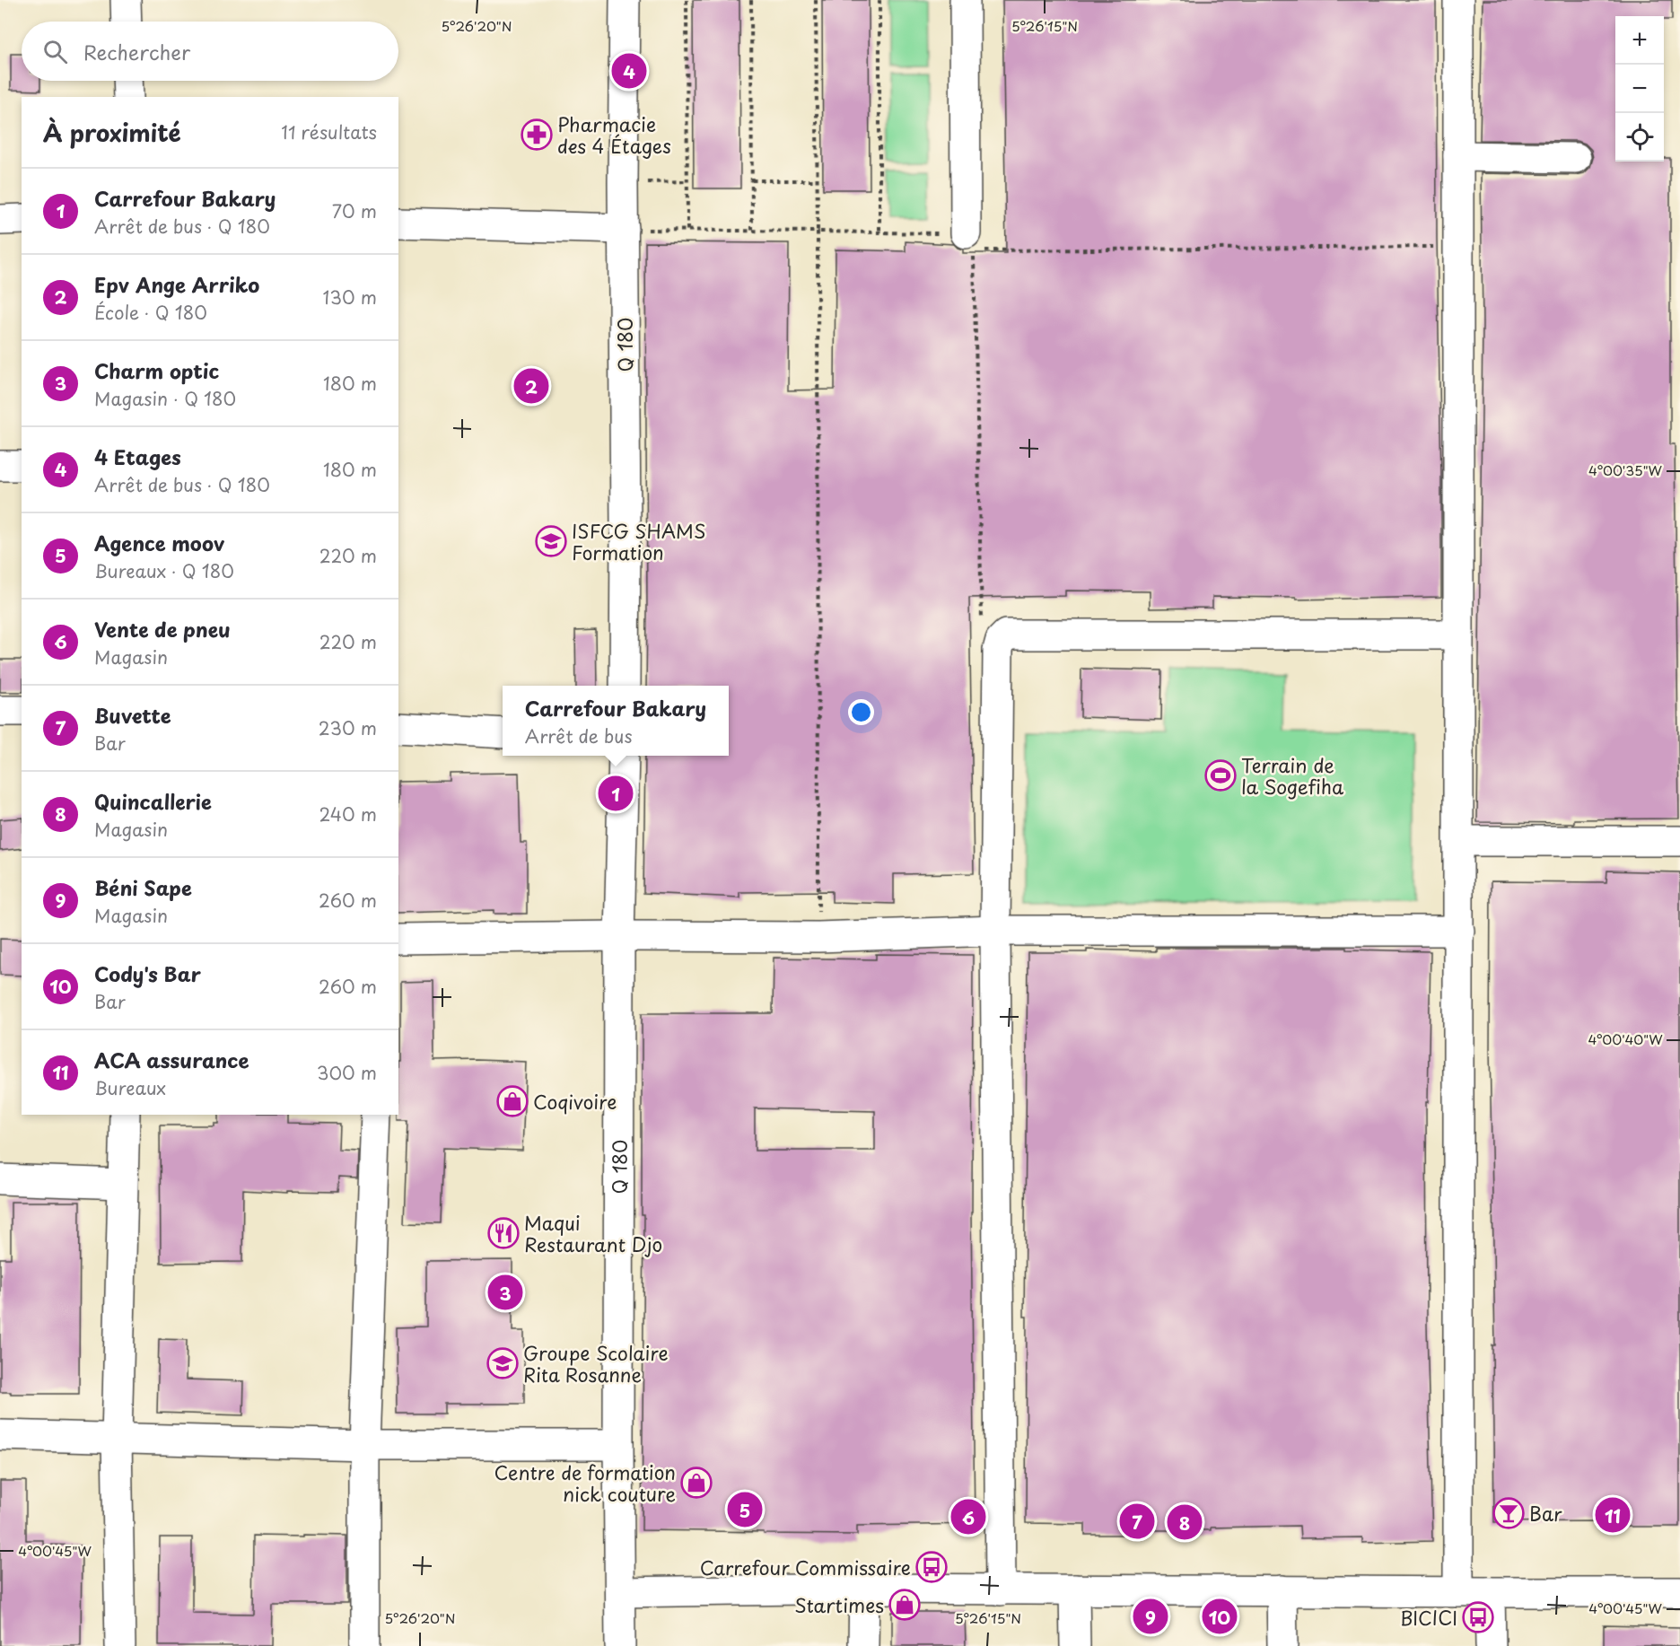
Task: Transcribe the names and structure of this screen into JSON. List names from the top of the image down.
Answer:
{
  "streets": {
    "street": ["Q 180"]
  },
  "places": {
    "pharmacy": ["Pharmacie des 4 Étages"],
    "school or university": ["ISFCG SHAMS Formation", "Groupe Scolaire Rita Rosanne"],
    "sports": ["Terrain de la Sogefiha"],
    "shop": ["Coqivoire", "Centre de formation nick couture", "Startimes"],
    "restaurant": ["Maqui Restaurant Djo"],
    "bar": ["Bar"],
    "bus stop": ["Carrefour Commissaire", "BICICI"]
  },
  "page": {
    "map_buttons": ["+", "−"],
    "search": "Rechercher",
    "pins": [
      "4",
      "2",
      "1",
      "3",
      "5",
      "11",
      "6",
      "7",
      "8",
      "9",
      "10"
    ],
    "heading": ["À proximité", "11 résultats"],
    "list": [
      {
        "mark": "1",
        "name": "Carrefour Bakary",
        "note": "Arrêt de bus · Q 180",
        "value": "70 m"
      },
      {
        "mark": "2",
        "name": "Epv Ange Arriko",
        "note": "École · Q 180",
        "value": "130 m"
      },
      {
        "mark": "3",
        "name": "Charm optic",
        "note": "Magasin · Q 180",
        "value": "180 m"
      },
      {
        "mark": "4",
        "name": "4 Etages",
        "note": "Arrêt de bus · Q 180",
        "value": "180 m"
      },
      {
        "mark": "5",
        "name": "Agence moov",
        "note": "Bureaux · Q 180",
        "value": "220 m"
      },
      {
        "mark": "6",
        "name": "Vente de pneu",
        "note": "Magasin",
        "value": "220 m"
      },
      {
        "mark": "7",
        "name": "Buvette",
        "note": "Bar",
        "value": "230 m"
      },
      {
        "mark": "8",
        "name": "Quincallerie",
        "note": "Magasin",
        "value": "240 m"
      },
      {
        "mark": "9",
        "name": "Béni Sape",
        "note": "Magasin",
        "value": "260 m"
      },
      {
        "mark": "10",
        "name": "Cody's Bar",
        "note": "Bar",
        "value": "260 m"
      },
      {
        "mark": "11",
        "name": "ACA assurance",
        "note": "Bureaux",
        "value": "300 m"
      }
    ],
    "popup": ["Carrefour Bakary", "Arrêt de bus"]
  },
  "coordinates": [
    "5°26'20\"N",
    "5°26'15\"N",
    "4°00'35\"W",
    "4°00'40\"W",
    "4°00'45\"W"
  ]
}
